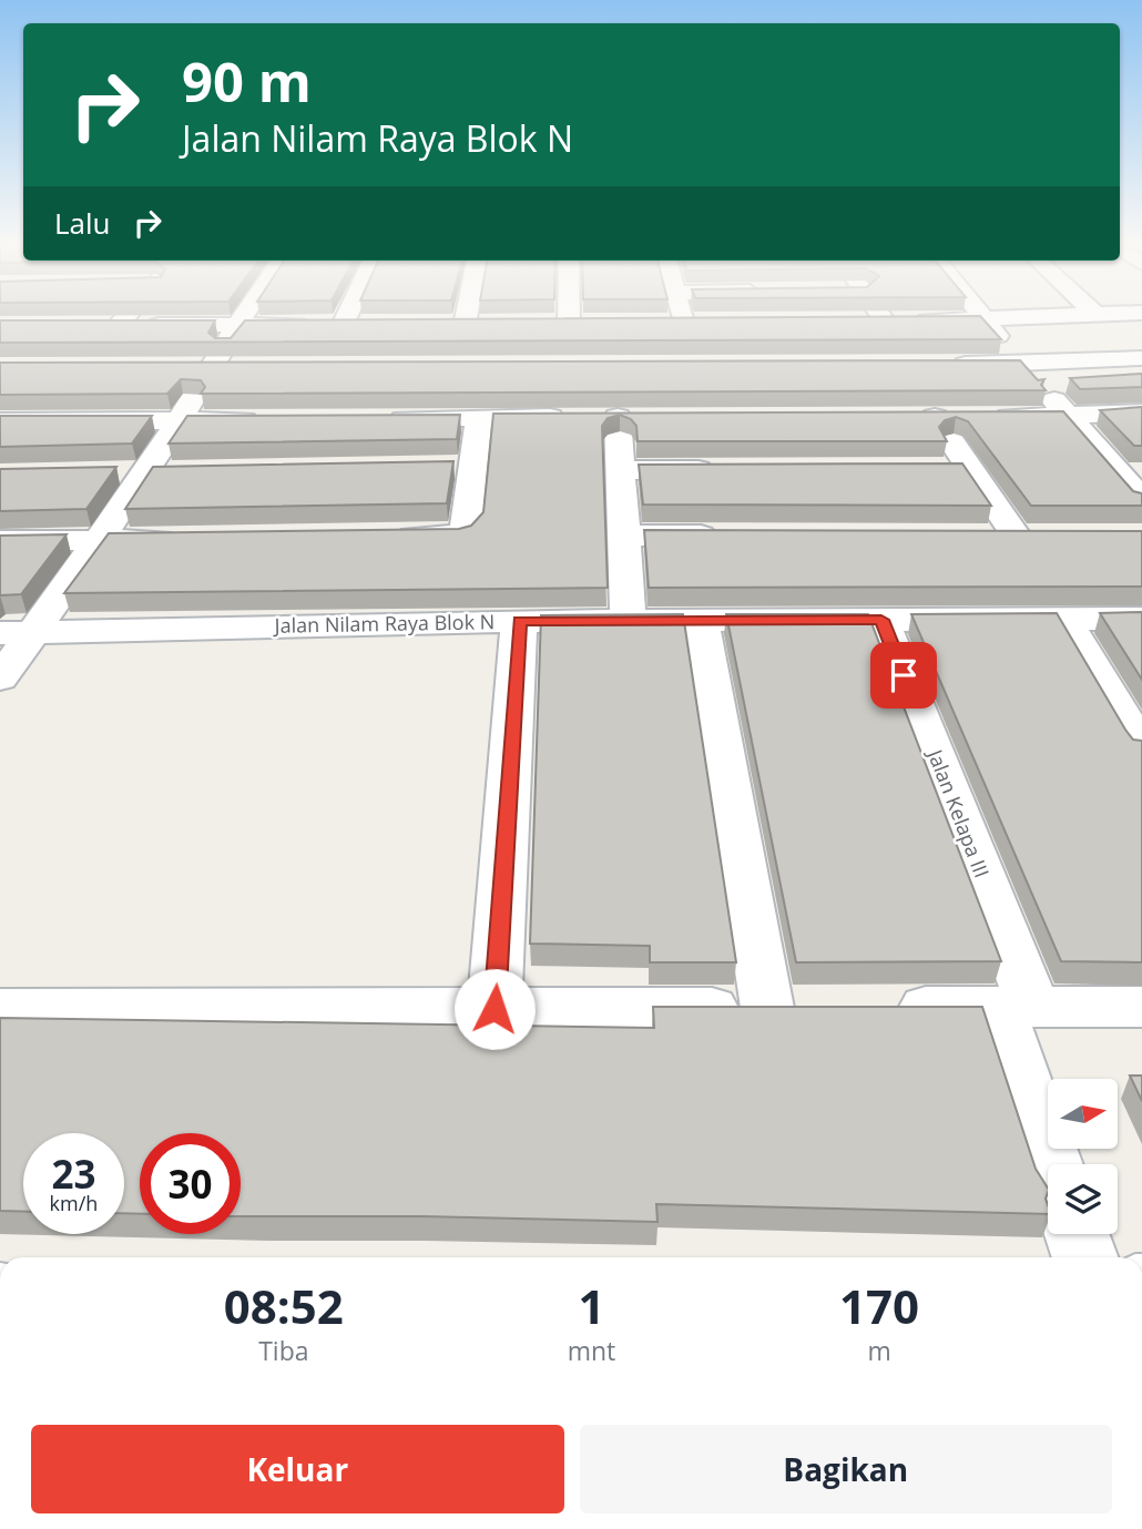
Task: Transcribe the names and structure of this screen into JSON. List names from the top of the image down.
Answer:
{
  "streets": {
    "street": ["Jalan Nilam Raya Blok N", "Jalan Kelapa III"]
  },
  "crossings": [
    ["Jalan Nilam Raya Blok N", "Jalan Kelapa III"]
  ],
  "north": "right",
  "page": {
    "turn": ["90 m", "Jalan Nilam Raya Blok N"],
    "then": "Lalu",
    "speed": "23 km/h",
    "limit": "30",
    "eta": [
      "08:52",
      "Tiba",
      "1",
      "mnt",
      "170",
      "m"
    ],
    "buttons": ["Keluar", "Bagikan"]
  }
}
